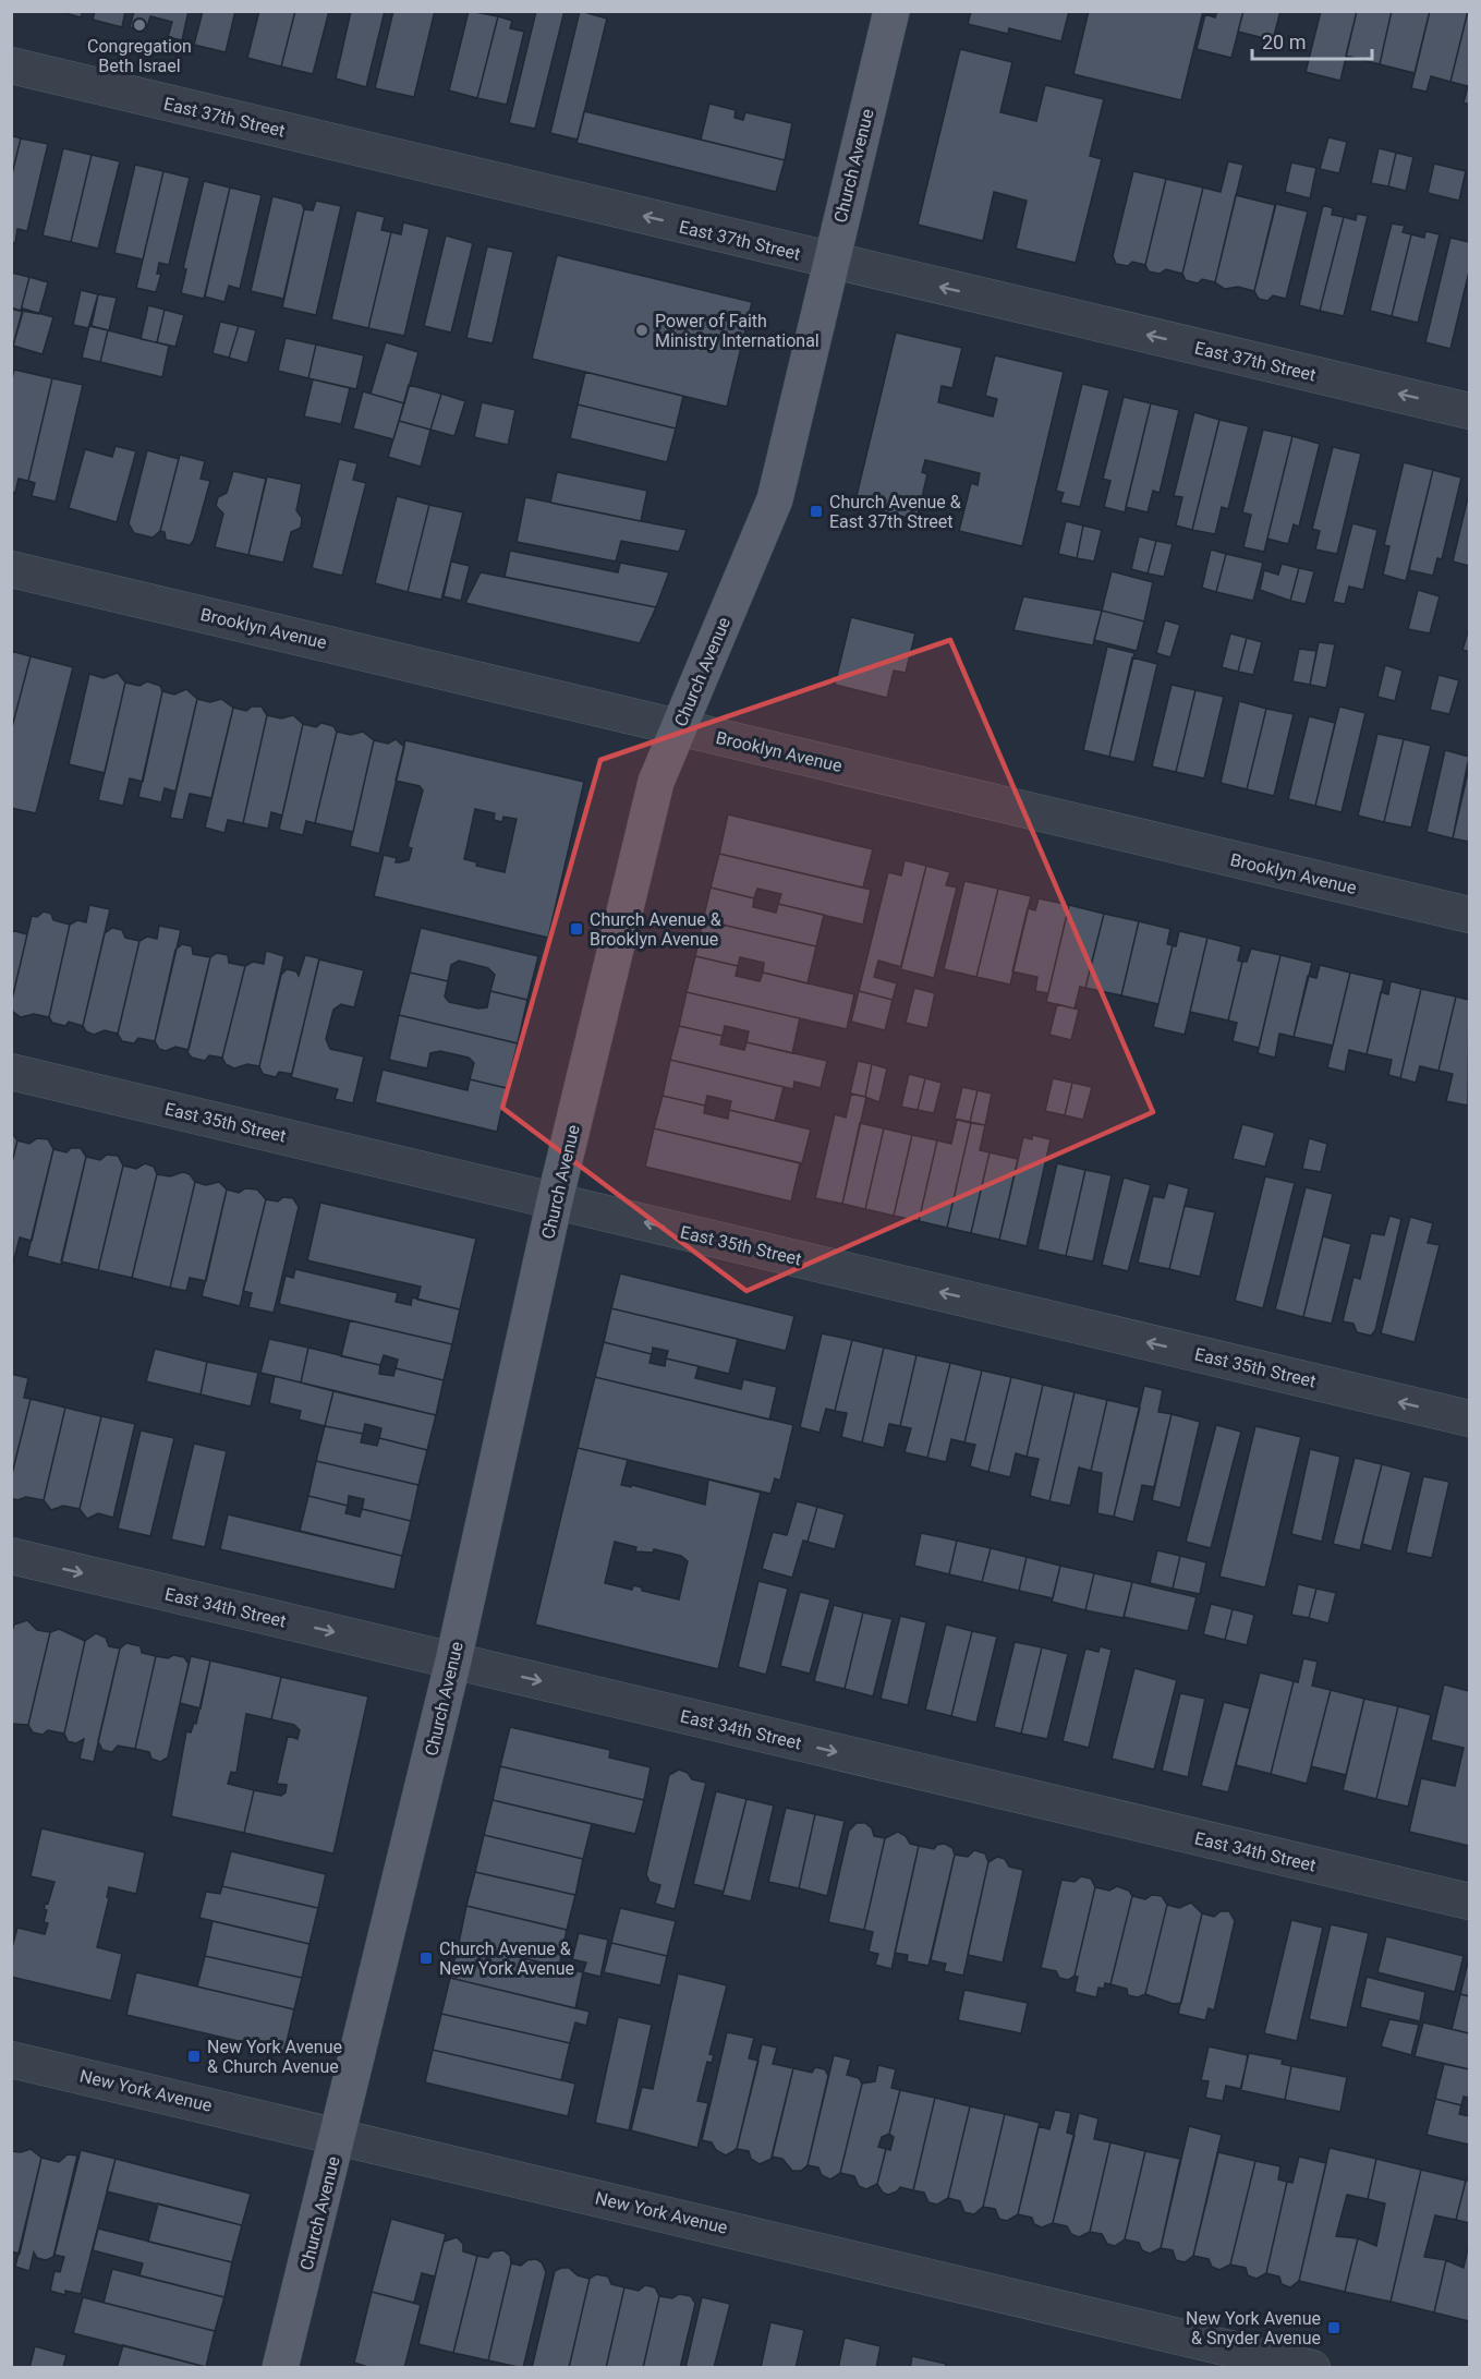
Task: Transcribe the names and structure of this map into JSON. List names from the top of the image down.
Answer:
{
  "streets": {
    "main road": ["Church Avenue"],
    "street": [
      "East 37th Street",
      "Brooklyn Avenue",
      "East 35th Street",
      "East 34th Street",
      "New York Avenue"
    ]
  },
  "crossings": [
    ["East 37th Street", "Church Avenue"],
    ["Church Avenue", "Brooklyn Avenue"],
    ["Church Avenue", "East 35th Street"],
    ["Church Avenue", "East 34th Street"],
    ["Church Avenue", "New York Avenue"]
  ],
  "one_way": ["East 37th Street", "East 35th Street", "East 34th Street"],
  "places": {
    "other": ["Congregation Beth Israel", "Power of Faith Ministry International"],
    "transit": [
      "Church Avenue & East 37th Street",
      "Church Avenue & Brooklyn Avenue",
      "Church Avenue & New York Avenue",
      "New York Avenue & Church Avenue",
      "New York Avenue & Snyder Avenue"
    ]
  },
  "scale_bar": "20 m"
}
